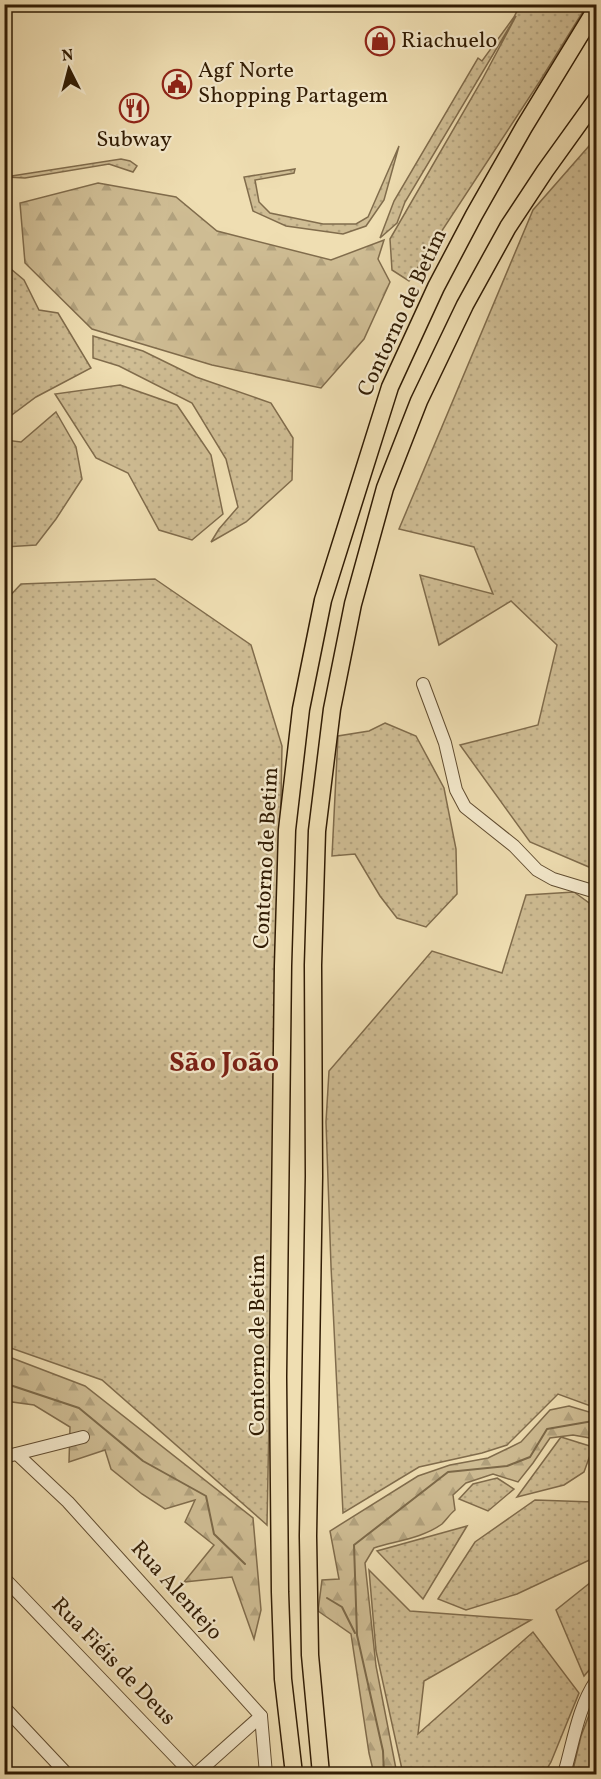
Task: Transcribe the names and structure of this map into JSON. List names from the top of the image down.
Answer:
{
  "streets": {
    "highway": ["Contorno de Betim"],
    "street": ["Rua Alentejo", "Rua Fiéis de Deus"]
  },
  "districts": ["São João"],
  "places": {
    "shop": ["Riachuelo"],
    "public building": ["Agf Norte Shopping Partagem"],
    "restaurant": ["Subway"]
  },
  "north": "top"
}
